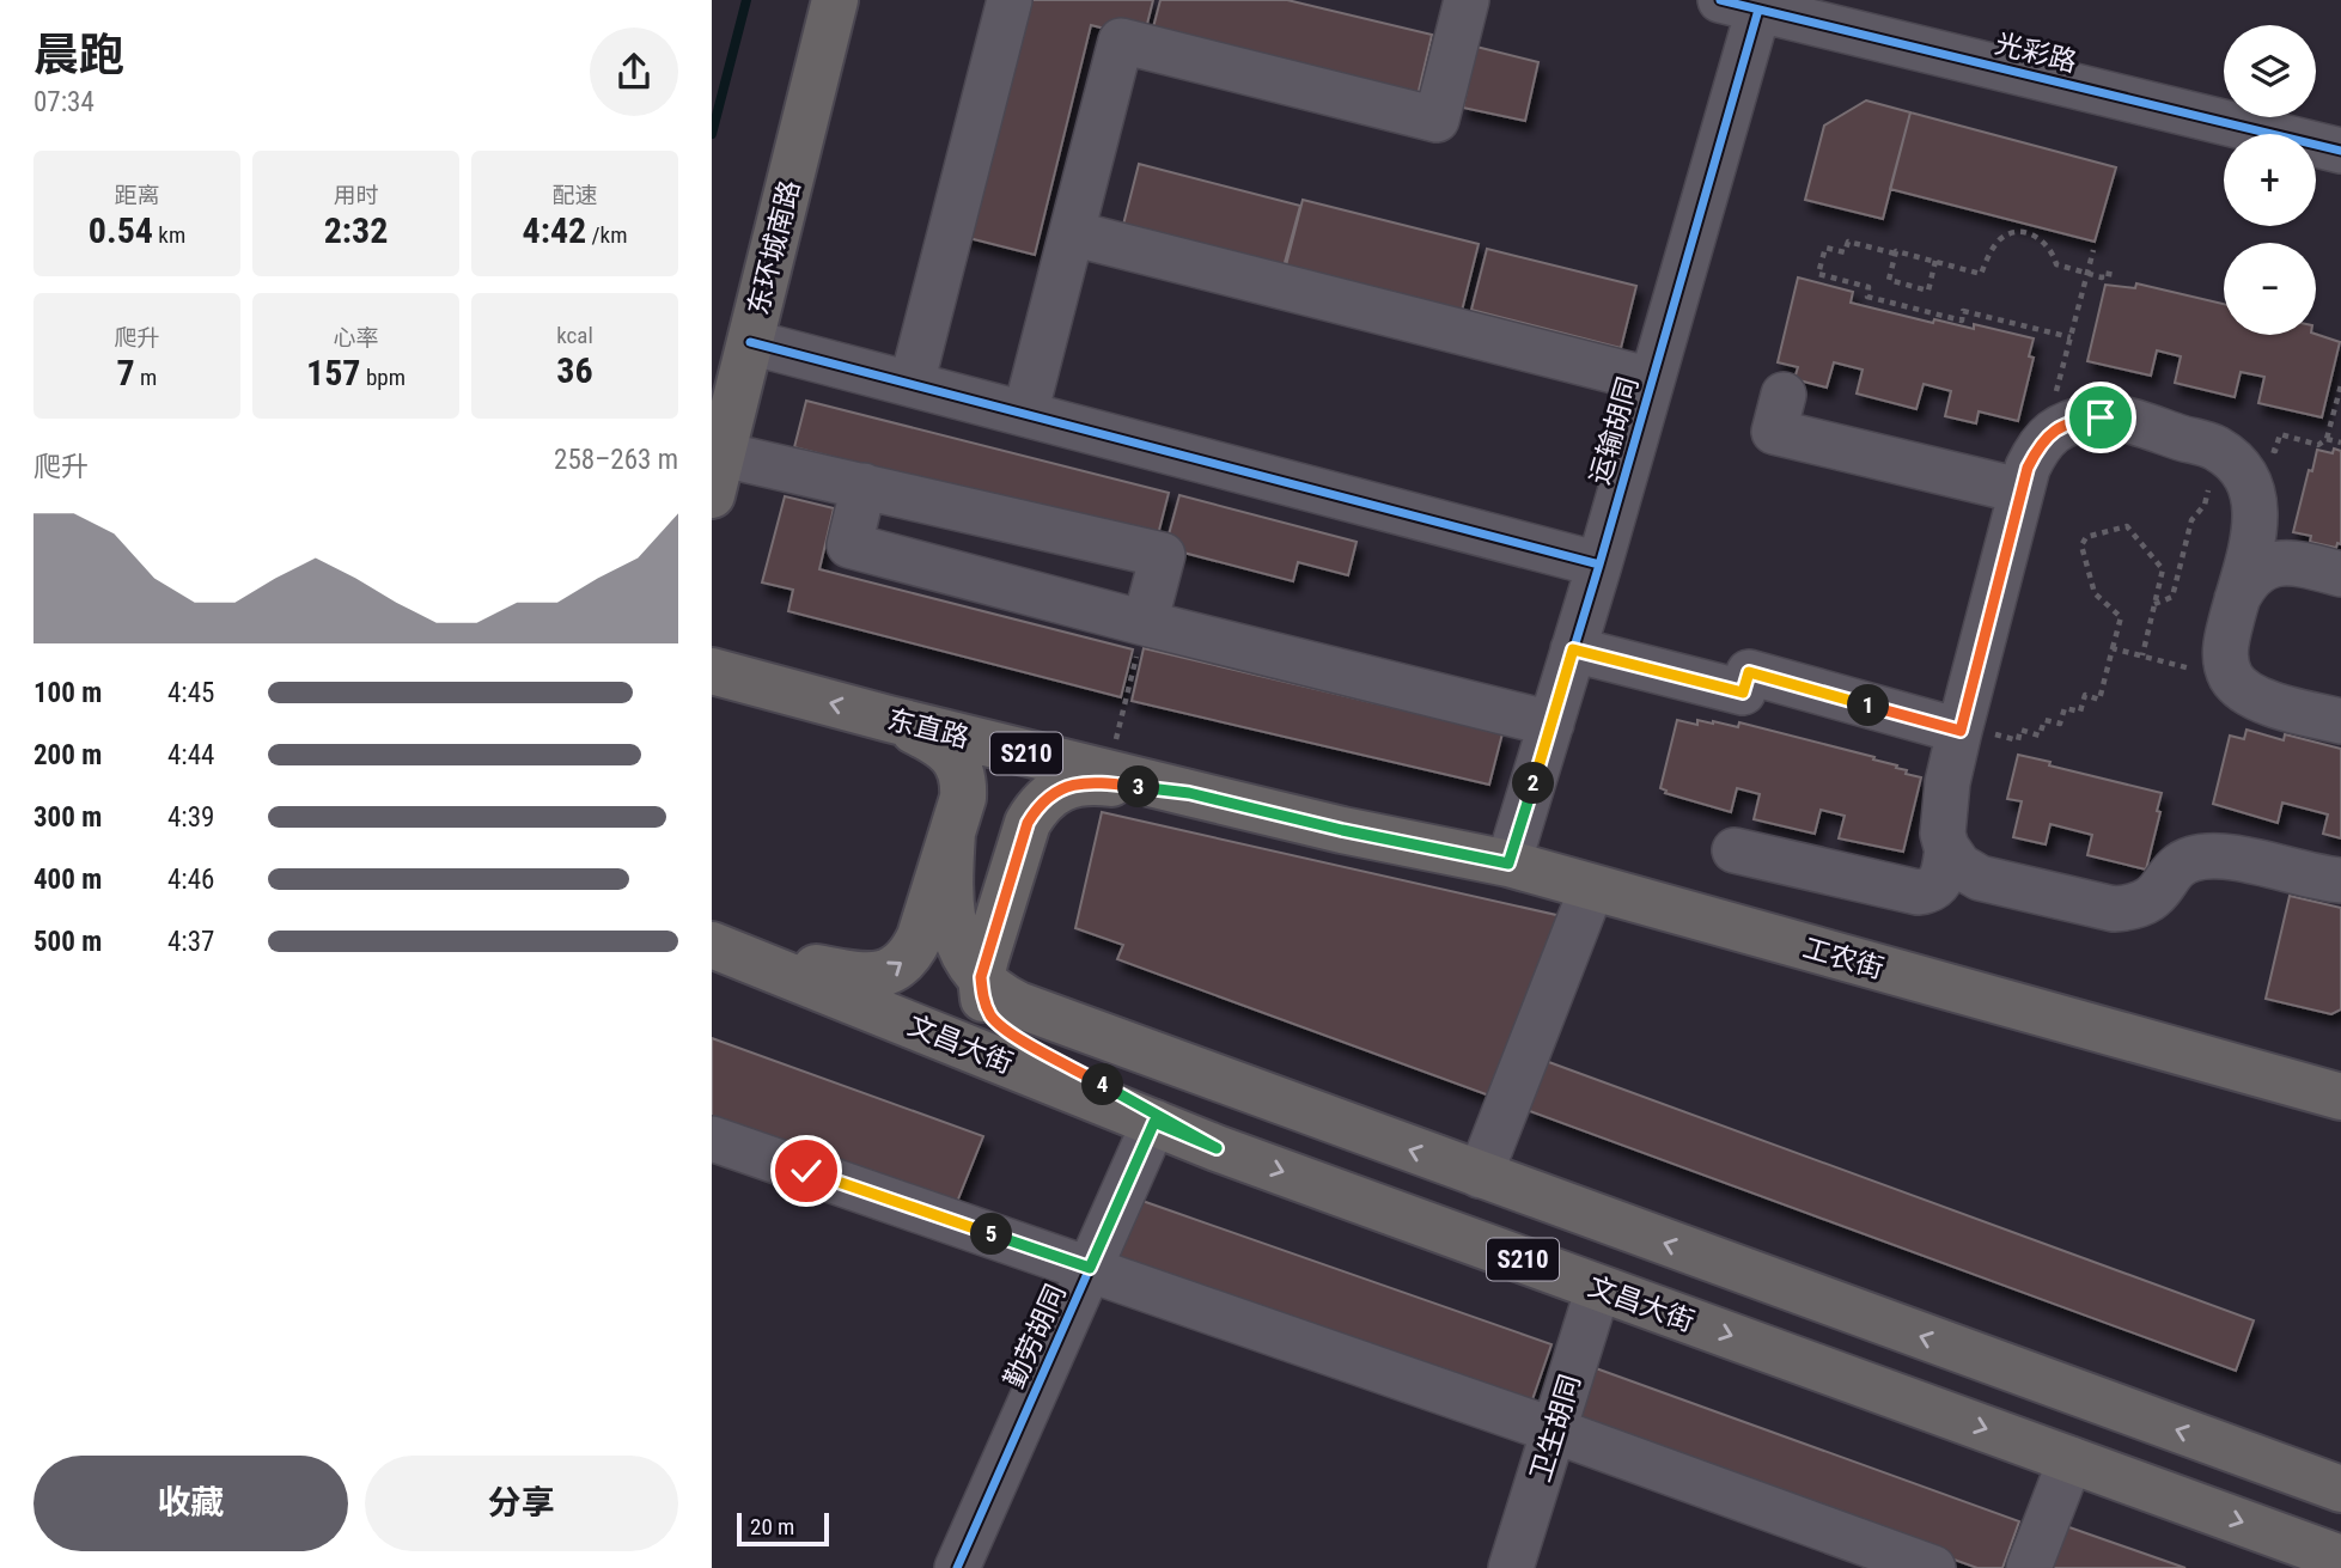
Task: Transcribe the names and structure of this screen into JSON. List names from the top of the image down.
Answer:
{
  "streets": {
    "main road": [
      "东环城南路",
      "东直路",
      "S210",
      "工农街",
      "文昌大街"
    ],
    "street": [
      "光彩路",
      "运输胡同",
      "勤劳胡同",
      "卫生胡同"
    ]
  },
  "crossings": [
    ["光彩路", "运输胡同"],
    ["运输胡同", "工农街"],
    ["东直路", "工农街"],
    ["文昌大街", "勤劳胡同"],
    ["文昌大街", "卫生胡同"]
  ],
  "scale_bar": "20 m",
  "page": {
    "heading": ["晨跑", "07:34"],
    "map_buttons": ["+", "−"],
    "stats": [
      ["距离", "0.54 km"],
      ["用时", "2:32"],
      ["配速", "4:42 /km"],
      ["爬升", "7 m"],
      ["心率", "157 bpm"],
      ["kcal", "36"]
    ],
    "chart": ["爬升", "258–263 m"],
    "list": [
      {
        "name": "100 m",
        "note": "4:45"
      },
      {
        "name": "200 m",
        "note": "4:44"
      },
      {
        "name": "300 m",
        "note": "4:39"
      },
      {
        "name": "400 m",
        "note": "4:46"
      },
      {
        "name": "500 m",
        "note": "4:37"
      }
    ],
    "pins": [
      "1",
      "2",
      "3",
      "4",
      "5"
    ],
    "buttons": ["收藏", "分享"],
    "scale": "20 m"
  }
}
